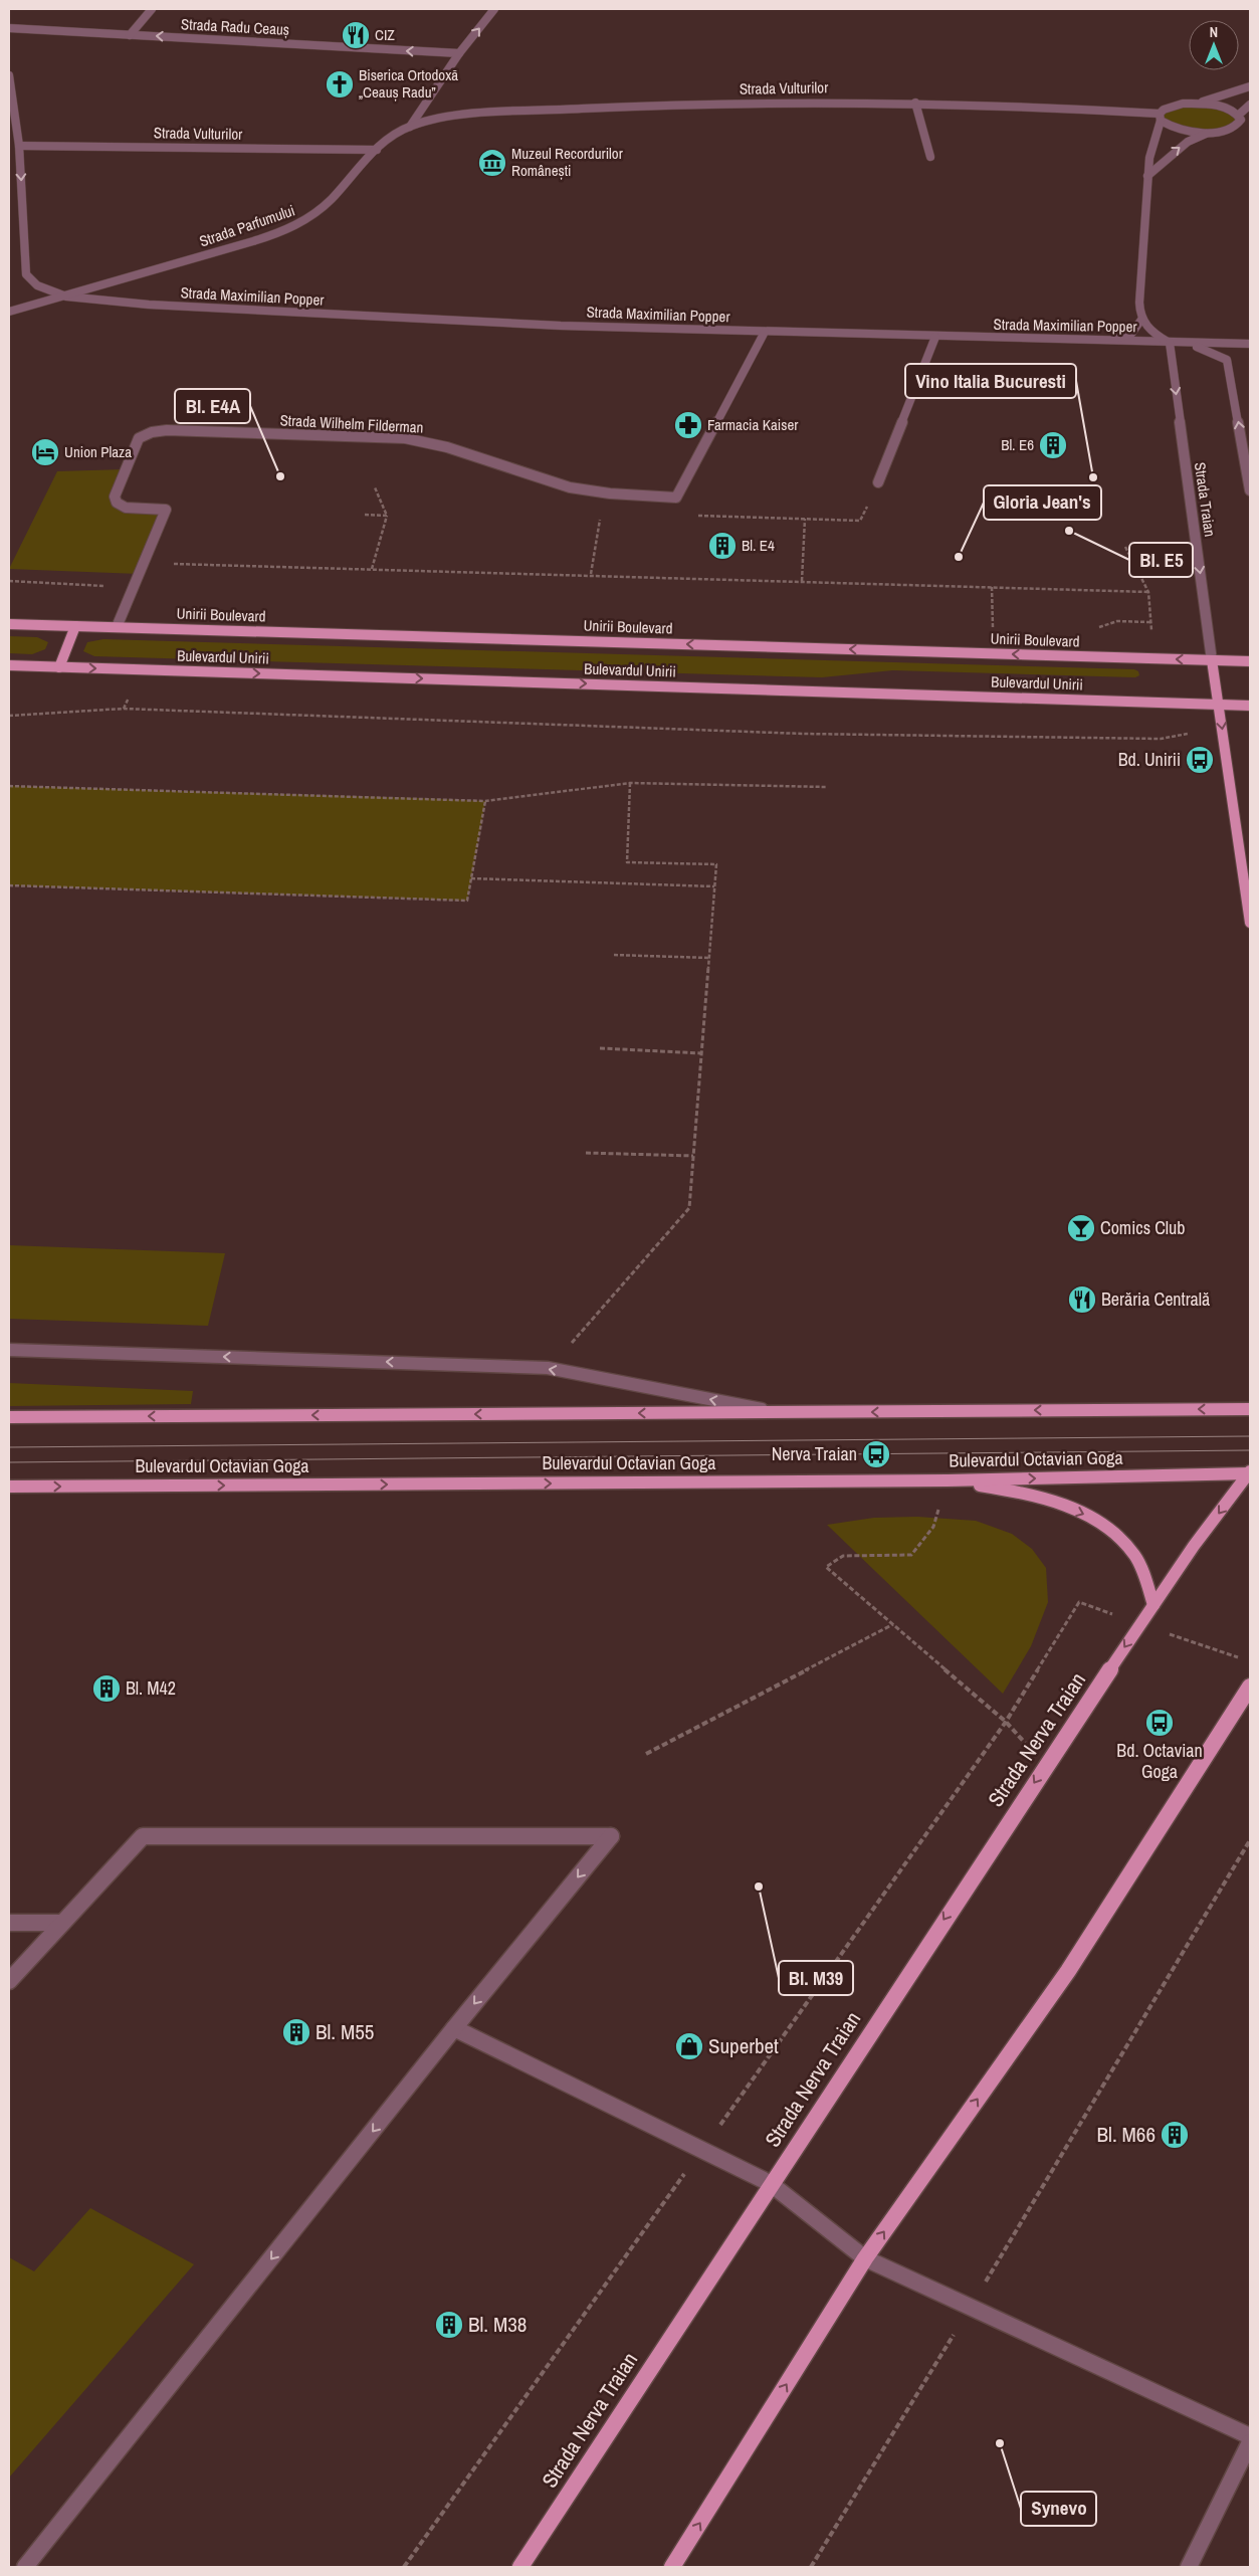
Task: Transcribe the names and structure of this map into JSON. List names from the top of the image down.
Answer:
{
  "streets": {
    "main road": [
      "Unirii Boulevard",
      "Bulevardul Unirii",
      "Bulevardul Octavian Goga",
      "Strada Nerva Traian"
    ],
    "street": [
      "Strada Radu Ceauș",
      "Strada Vulturilor",
      "Strada Parfumului",
      "Strada Maximilian Popper",
      "Strada Wilhelm Filderman",
      "Strada Traian"
    ]
  },
  "crossings": [
    ["Strada Radu Ceauș", "Strada Parfumului"],
    ["Strada Vulturilor", "Strada Parfumului"],
    ["Strada Parfumului", "Strada Maximilian Popper"],
    ["Strada Maximilian Popper", "Strada Traian"],
    ["Strada Wilhelm Filderman", "Unirii Boulevard"],
    ["Strada Traian", "Unirii Boulevard"],
    ["Bulevardul Octavian Goga", "Strada Nerva Traian"]
  ],
  "one_way": [
    "Strada Radu Ceauș",
    "Unirii Boulevard",
    "Bulevardul Unirii",
    "Strada Nerva Traian"
  ],
  "places": {
    "restaurant": ["CIZ", "Berăria Centrală"],
    "church": ["Biserica Ortodoxă „Ceauș Radu”"],
    "museum": ["Muzeul Recordurilor Românești"],
    "pharmacy": ["Farmacia Kaiser"],
    "building": [
      "Bl. E6",
      "Bl. E4",
      "Bl. M42",
      "Bl. M55",
      "Bl. M66",
      "Bl. M38"
    ],
    "hotel": ["Union Plaza"],
    "other": [
      "Bl. E4A",
      "Vino Italia Bucuresti",
      "Bl. E5",
      "Gloria Jean's",
      "Bl. M39",
      "Synevo"
    ],
    "bus stop": ["Bd. Unirii", "Nerva Traian", "Bd. Octavian Goga"],
    "bar": ["Comics Club"],
    "shop": ["Superbet"]
  },
  "north": "top"
}
